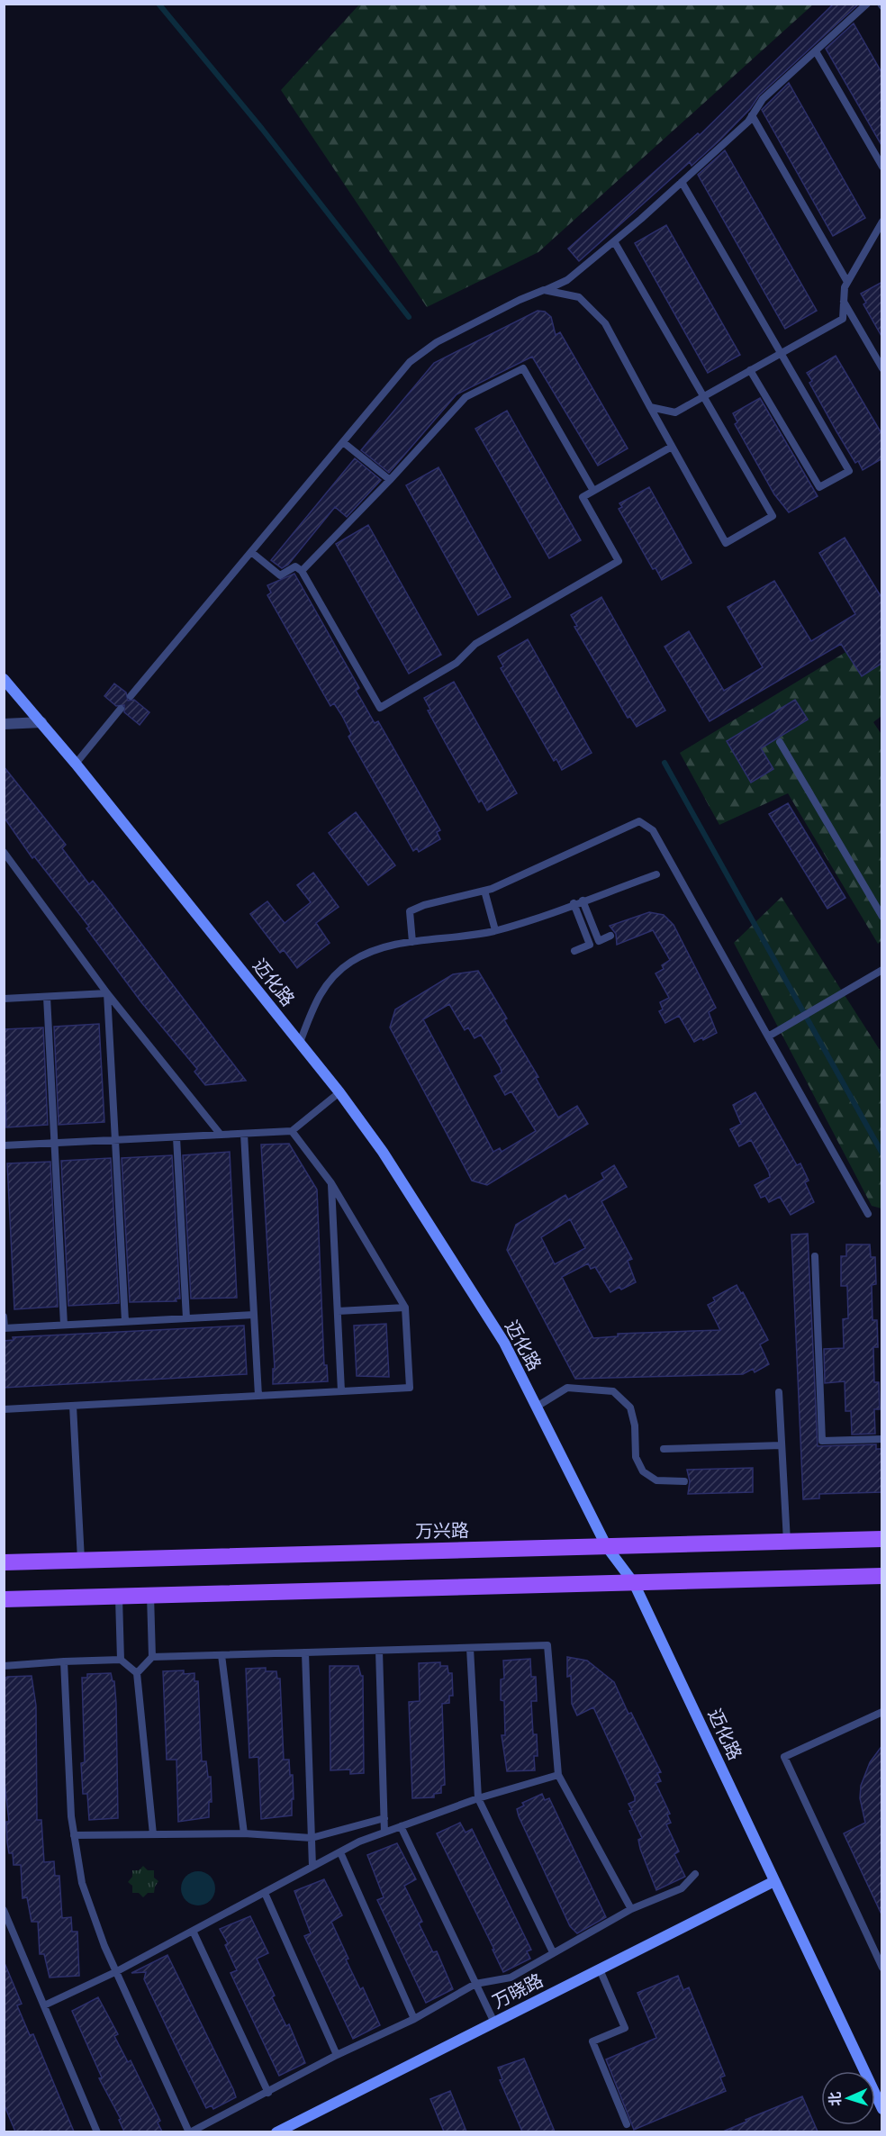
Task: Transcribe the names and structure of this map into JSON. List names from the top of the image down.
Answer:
{
  "streets": {
    "main road": ["万兴路"],
    "street": ["迈化路", "万晓路"]
  },
  "crossings": [
    ["迈化路", "万兴路"],
    ["迈化路", "万晓路"]
  ],
  "north": "left"
}
